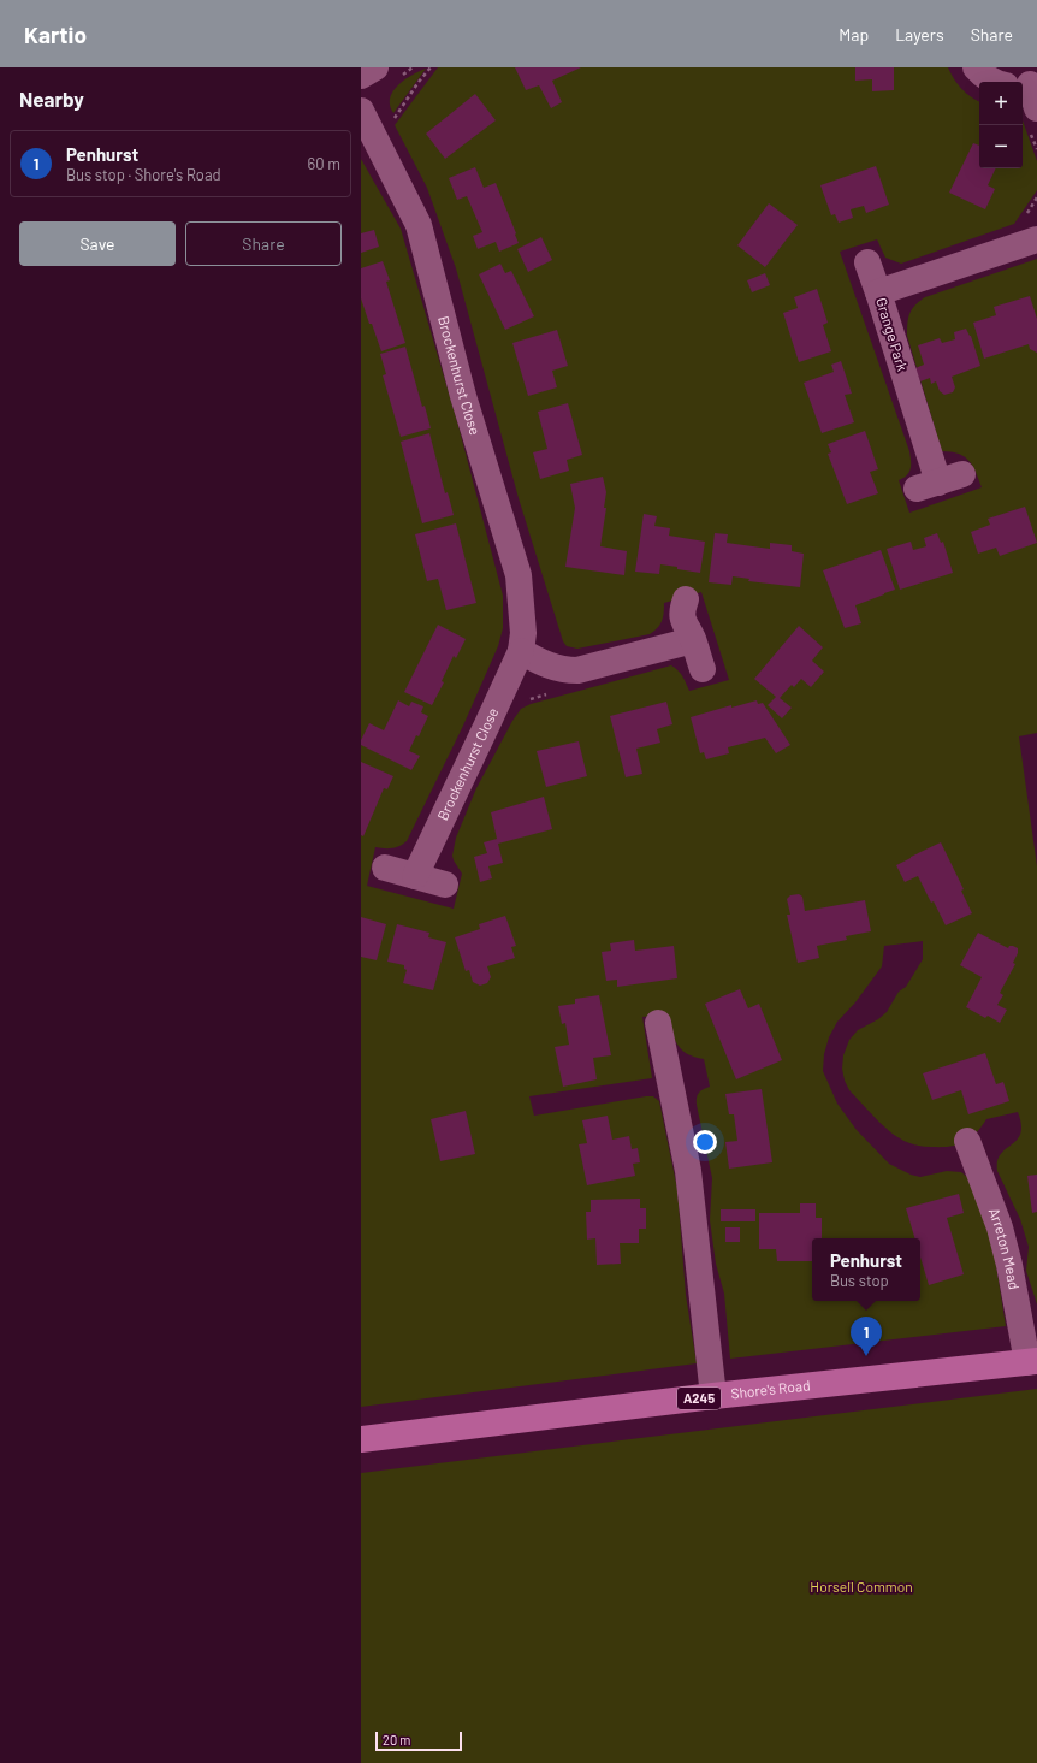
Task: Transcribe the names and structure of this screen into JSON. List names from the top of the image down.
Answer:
{
  "streets": {
    "main road": ["Shore's Road", "A245"],
    "street": ["Grange Park", "Brockenhurst Close", "Arreton Mead"]
  },
  "crossings": [
    ["Arreton Mead", "Shore's Road"]
  ],
  "parks": ["Horsell Common"],
  "scale_bar": "20 m",
  "page": {
    "header": "Kartio",
    "nav": ["Map", "Layers", "Share"],
    "heading": "Nearby",
    "map_buttons": ["+", "−"],
    "list": [
      {
        "mark": "1",
        "name": "Penhurst",
        "note": "Bus stop · Shore's Road",
        "value": "60 m"
      }
    ],
    "buttons": ["Save", "Share"],
    "popup": ["Penhurst", "Bus stop"],
    "pins": "1",
    "scale": "20 m"
  }
}
